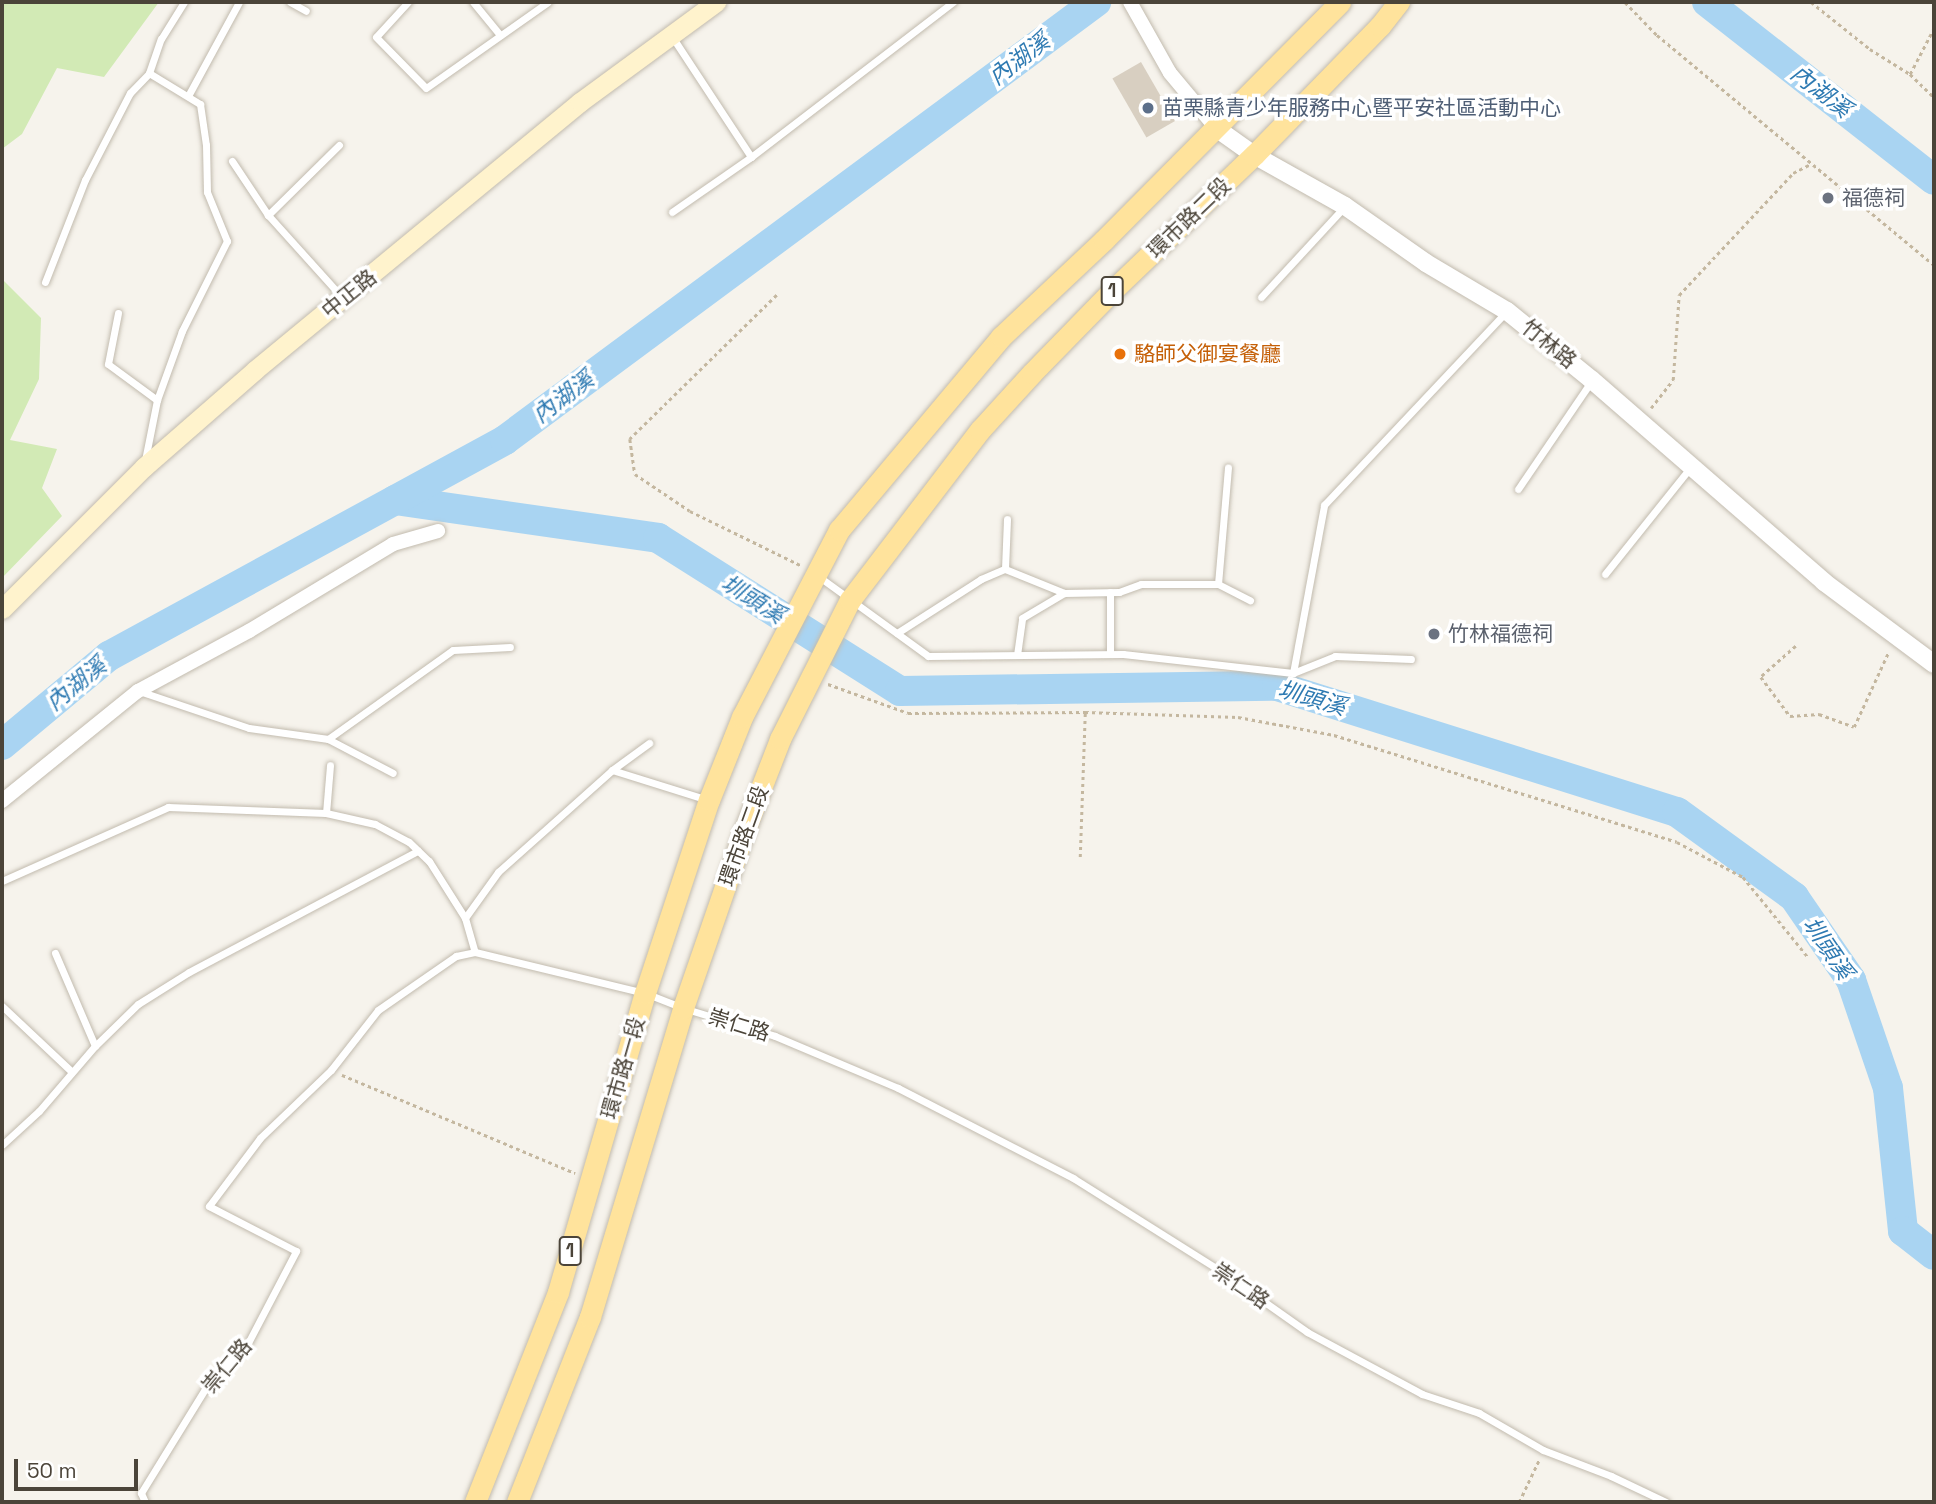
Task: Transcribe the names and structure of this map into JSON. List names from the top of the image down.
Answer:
{
  "streets": {
    "main road": [
      "環市路二段",
      "1",
      "中正路",
      "環市路一段"
    ],
    "street": ["竹林路"],
    "lane": ["崇仁路"]
  },
  "crossings": [
    ["環市路二段", "1"],
    ["環市路二段", "竹林路"],
    ["環市路二段", "崇仁路"],
    ["環市路二段", "環市路一段"],
    ["崇仁路", "環市路一段"]
  ],
  "water": ["內湖溪", "圳頭溪"],
  "places": [
    "苗栗縣青少年服務中心暨平安社區活動中心",
    "福德祠",
    "駱師父御宴餐廳",
    "竹林福德祠"
  ],
  "scale_bar": "50 m"
}
